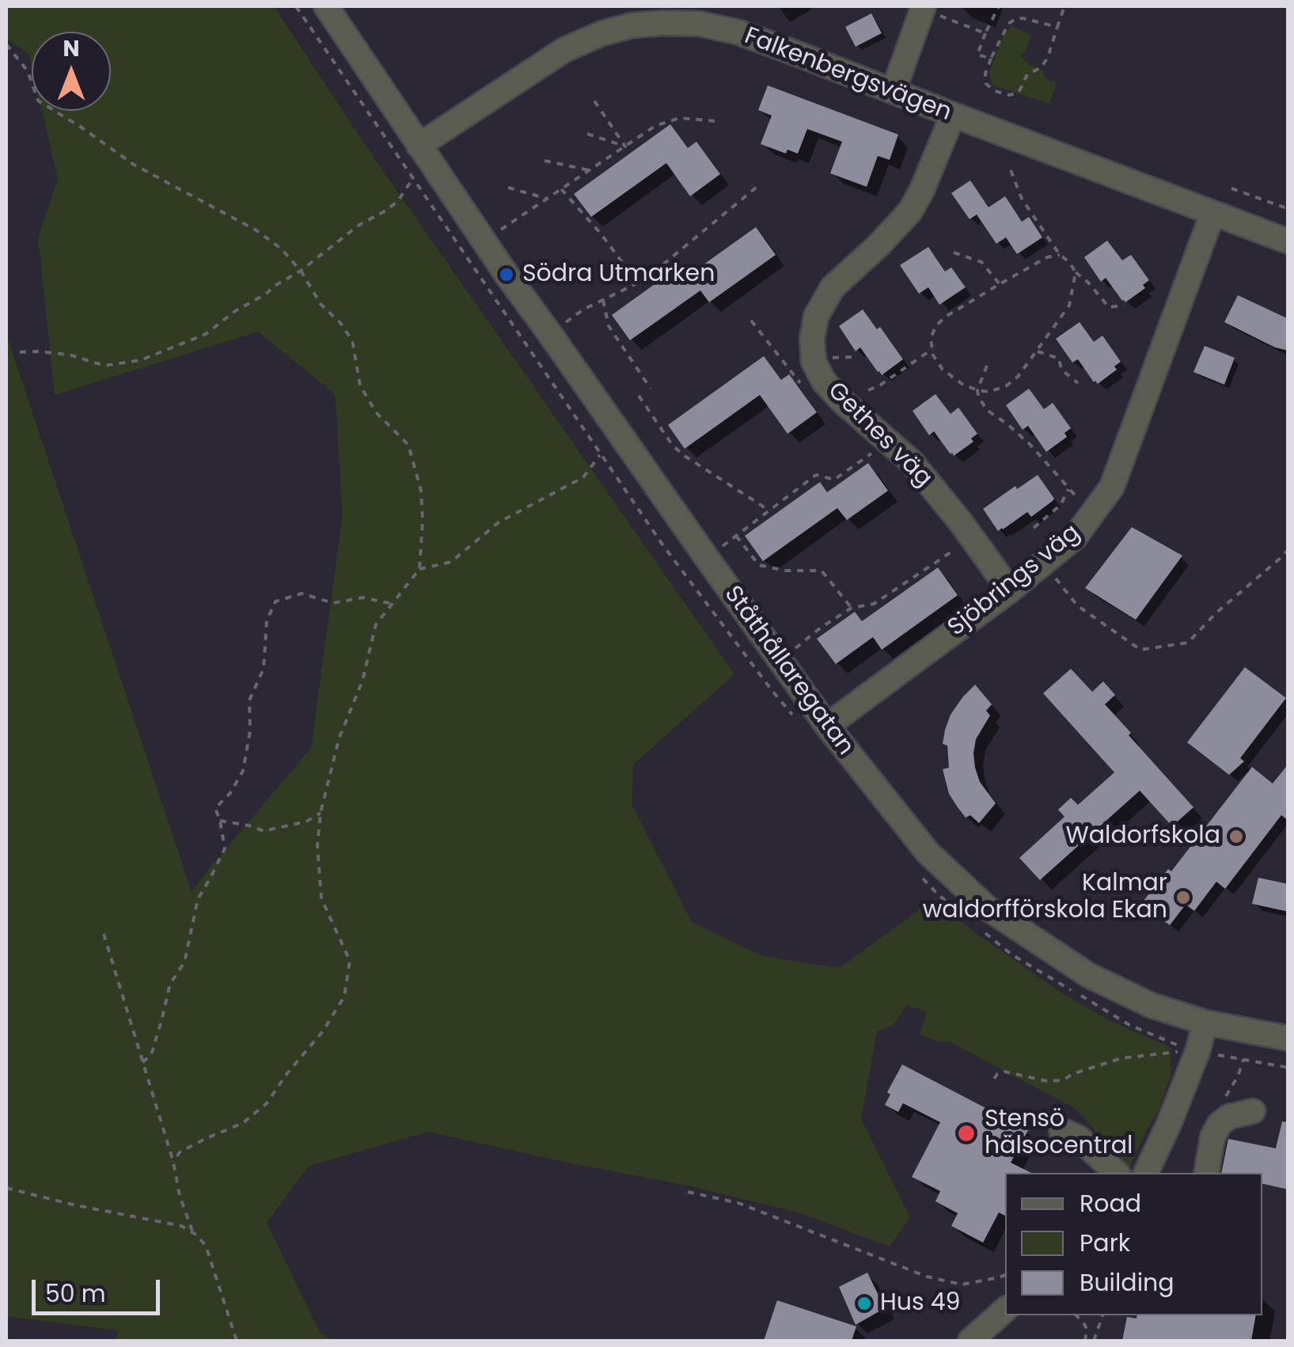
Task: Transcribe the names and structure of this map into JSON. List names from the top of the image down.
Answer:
{
  "streets": {
    "street": [
      "Falkenbergsvägen",
      "Gethes väg",
      "Sjöbrings väg",
      "Ståthållaregatan"
    ]
  },
  "crossings": [
    ["Falkenbergsvägen", "Gethes väg"],
    ["Falkenbergsvägen", "Sjöbrings väg"],
    ["Falkenbergsvägen", "Ståthållaregatan"],
    ["Gethes väg", "Sjöbrings väg"],
    ["Sjöbrings väg", "Ståthållaregatan"]
  ],
  "places": [
    "Södra Utmarken",
    "Waldorfskola",
    "Kalmar waldorfförskola Ekan",
    "Stensö hälsocentral",
    "Hus 49"
  ],
  "legend": ["Road", "Park", "Building"],
  "scale_bar": "50 m",
  "north": "top"
}
